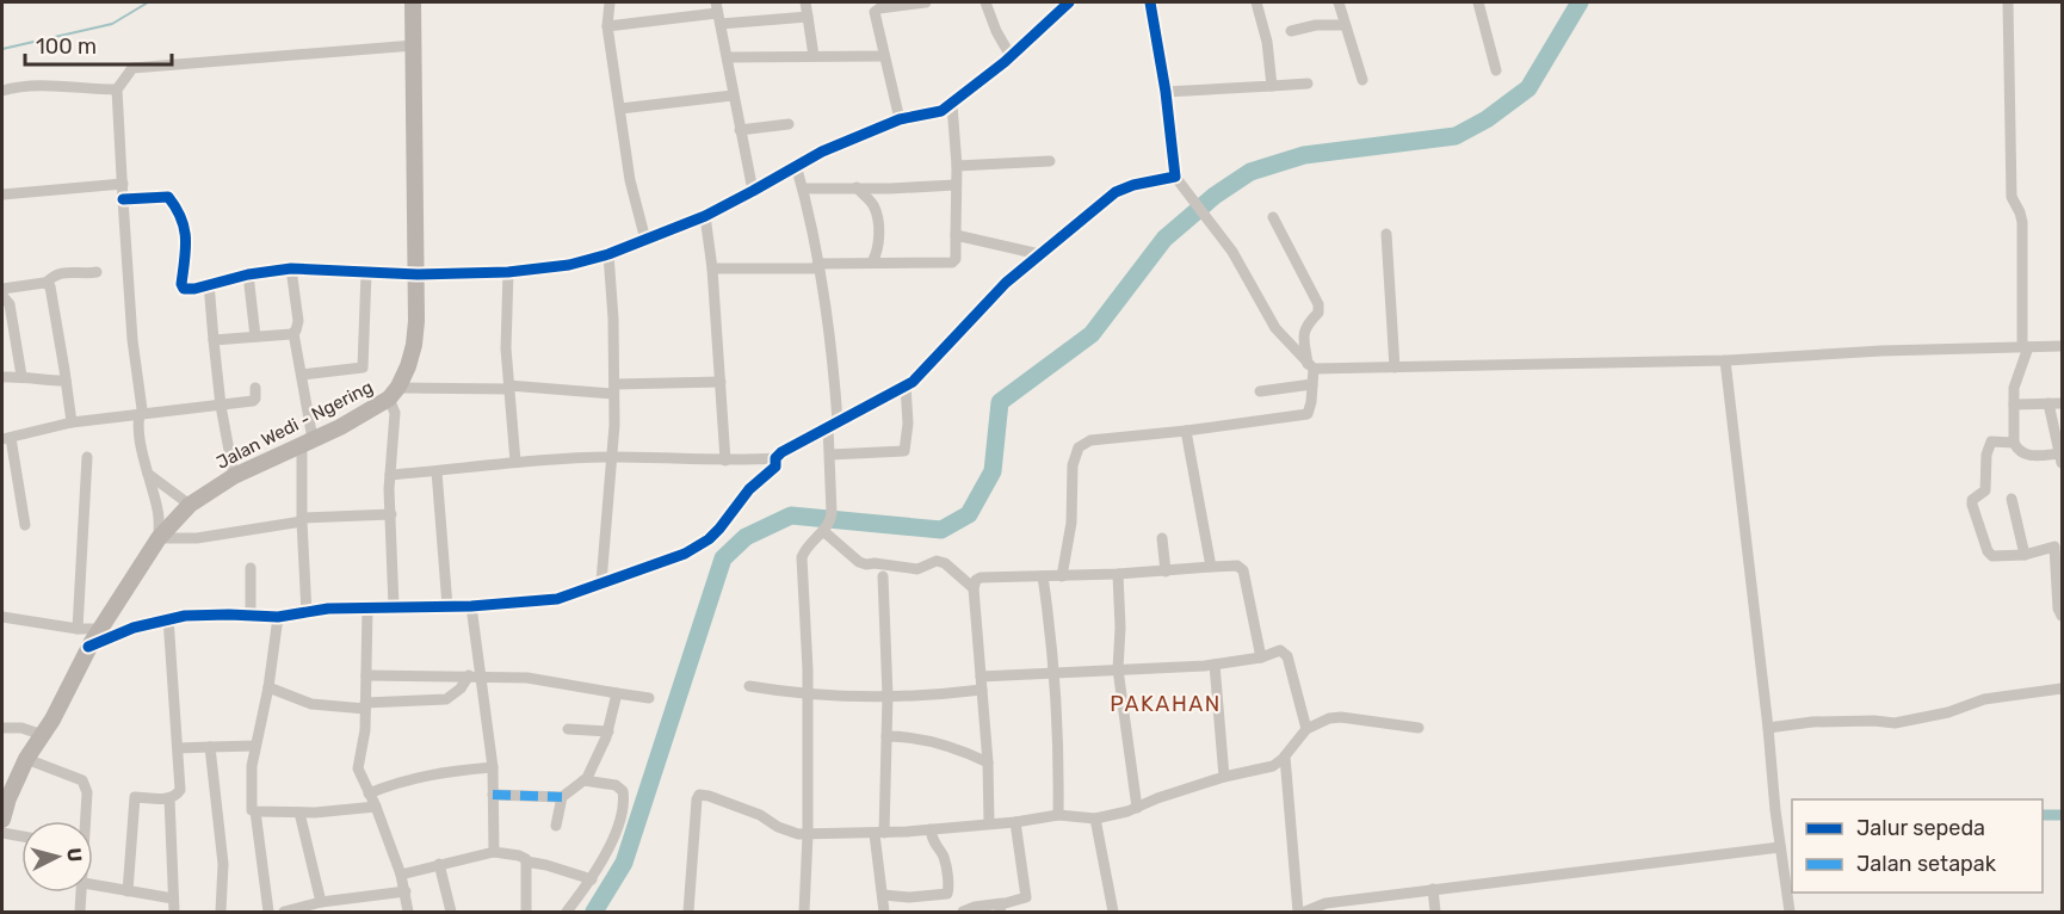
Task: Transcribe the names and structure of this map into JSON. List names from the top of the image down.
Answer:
{
  "streets": {
    "main road": ["Jalan Wedi - Ngering"]
  },
  "districts": ["PAKAHAN"],
  "legend": ["Jalur sepeda", "Jalan setapak"],
  "scale_bar": "100 m",
  "north": "right"
}
